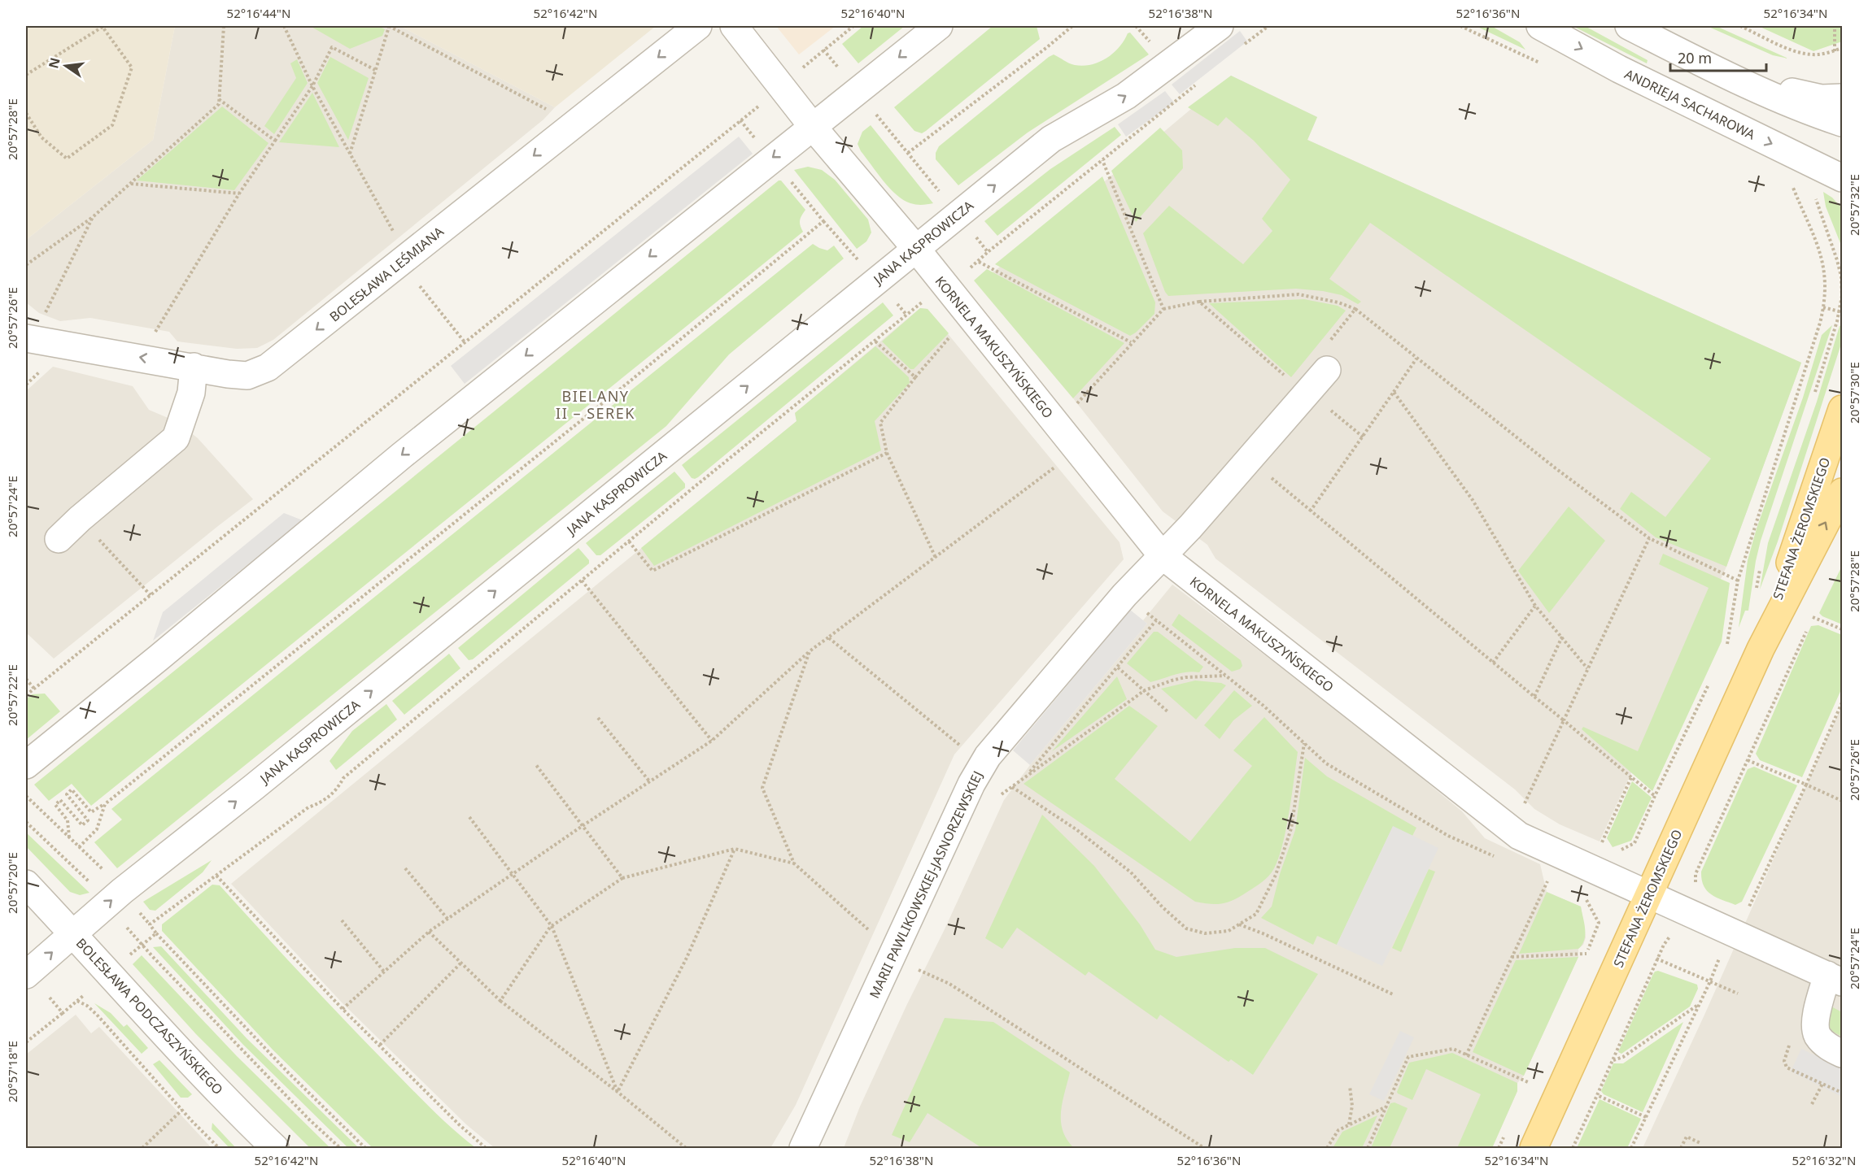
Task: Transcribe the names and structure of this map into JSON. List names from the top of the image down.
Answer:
{
  "streets": {
    "main road": ["STEFANA ŻEROMSKIEGO"],
    "street": [
      "ANDRIEJA SACHAROWA",
      "JANA KASPROWICZA",
      "BOLESŁAWA LEŚMIANA",
      "KORNELA MAKUSZYŃSKIEGO",
      "MARII PAWLIKOWSKIEJ-JASNORZEWSKIEJ",
      "BOLESŁAWA PODCZASZYŃSKIEGO"
    ]
  },
  "crossings": [
    ["JANA KASPROWICZA", "KORNELA MAKUSZYŃSKIEGO"],
    ["JANA KASPROWICZA", "BOLESŁAWA PODCZASZYŃSKIEGO"],
    ["KORNELA MAKUSZYŃSKIEGO", "STEFANA ŻEROMSKIEGO"],
    ["KORNELA MAKUSZYŃSKIEGO", "MARII PAWLIKOWSKIEJ-JASNORZEWSKIEJ"]
  ],
  "districts": ["BIELANY II – SEREK"],
  "scale_bar": "20 m",
  "north": "left",
  "coordinates": [
    "52°16'44\"N",
    "52°16'42\"N",
    "52°16'40\"N",
    "52°16'38\"N",
    "52°16'36\"N",
    "52°16'34\"N",
    "20°57'28\"E",
    "20°57'32\"E",
    "20°57'26\"E",
    "20°57'30\"E",
    "20°57'24\"E",
    "20°57'22\"E",
    "20°57'20\"E",
    "20°57'18\"E",
    "52°16'32\"N"
  ]
}
